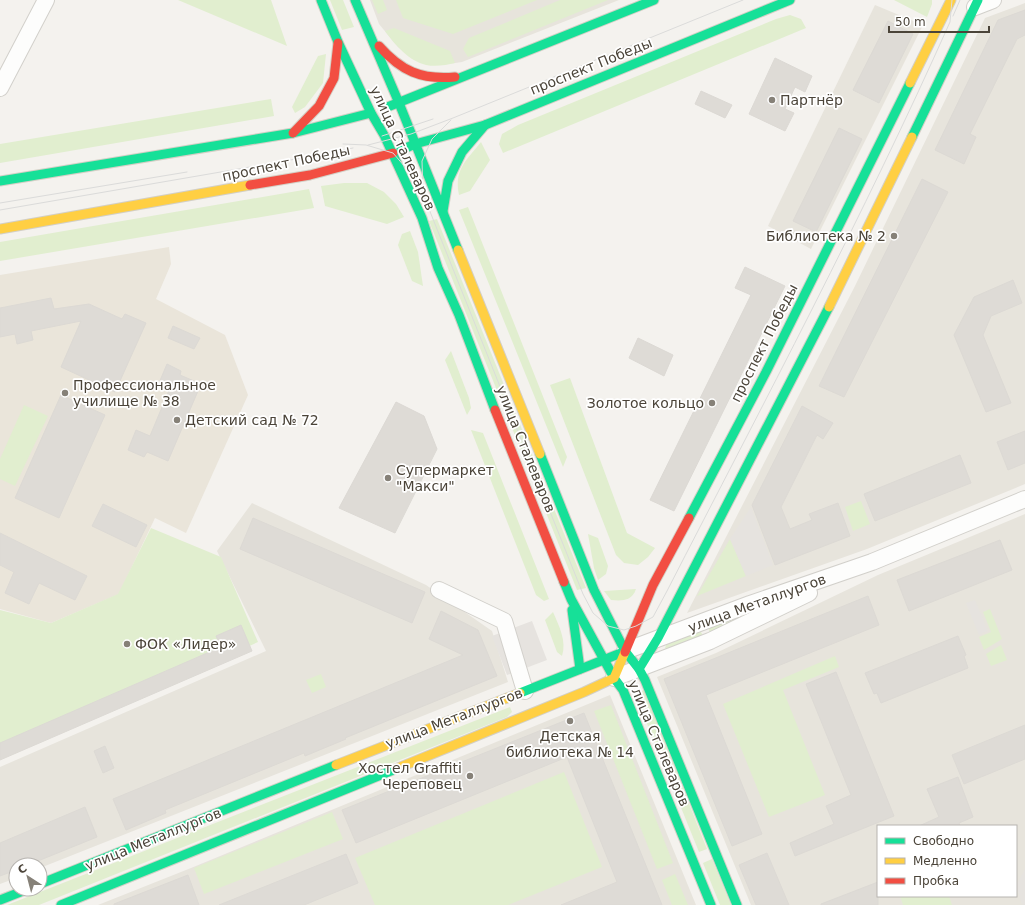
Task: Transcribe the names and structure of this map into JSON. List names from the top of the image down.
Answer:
{
  "streets": {
    "main road": ["проспект Победы", "улица Сталеваров", "улица Металлургов"]
  },
  "crossings": [
    ["проспект Победы", "улица Сталеваров"],
    ["проспект Победы", "улица Металлургов"],
    ["улица Сталеваров", "улица Металлургов"]
  ],
  "places": [
    "Партнёр",
    "Библиотека № 2",
    "Профессиональное училище № 38",
    "Золотое кольцо",
    "Детский сад № 72",
    "Супермаркет \"Макси\"",
    "ФОК «Лидер»",
    "Детская библиотека № 14",
    "Хостел Graffiti Череповец"
  ],
  "legend": ["Свободно", "Медленно", "Пробка"],
  "scale_bar": "50 m",
  "north": "top left"
}
